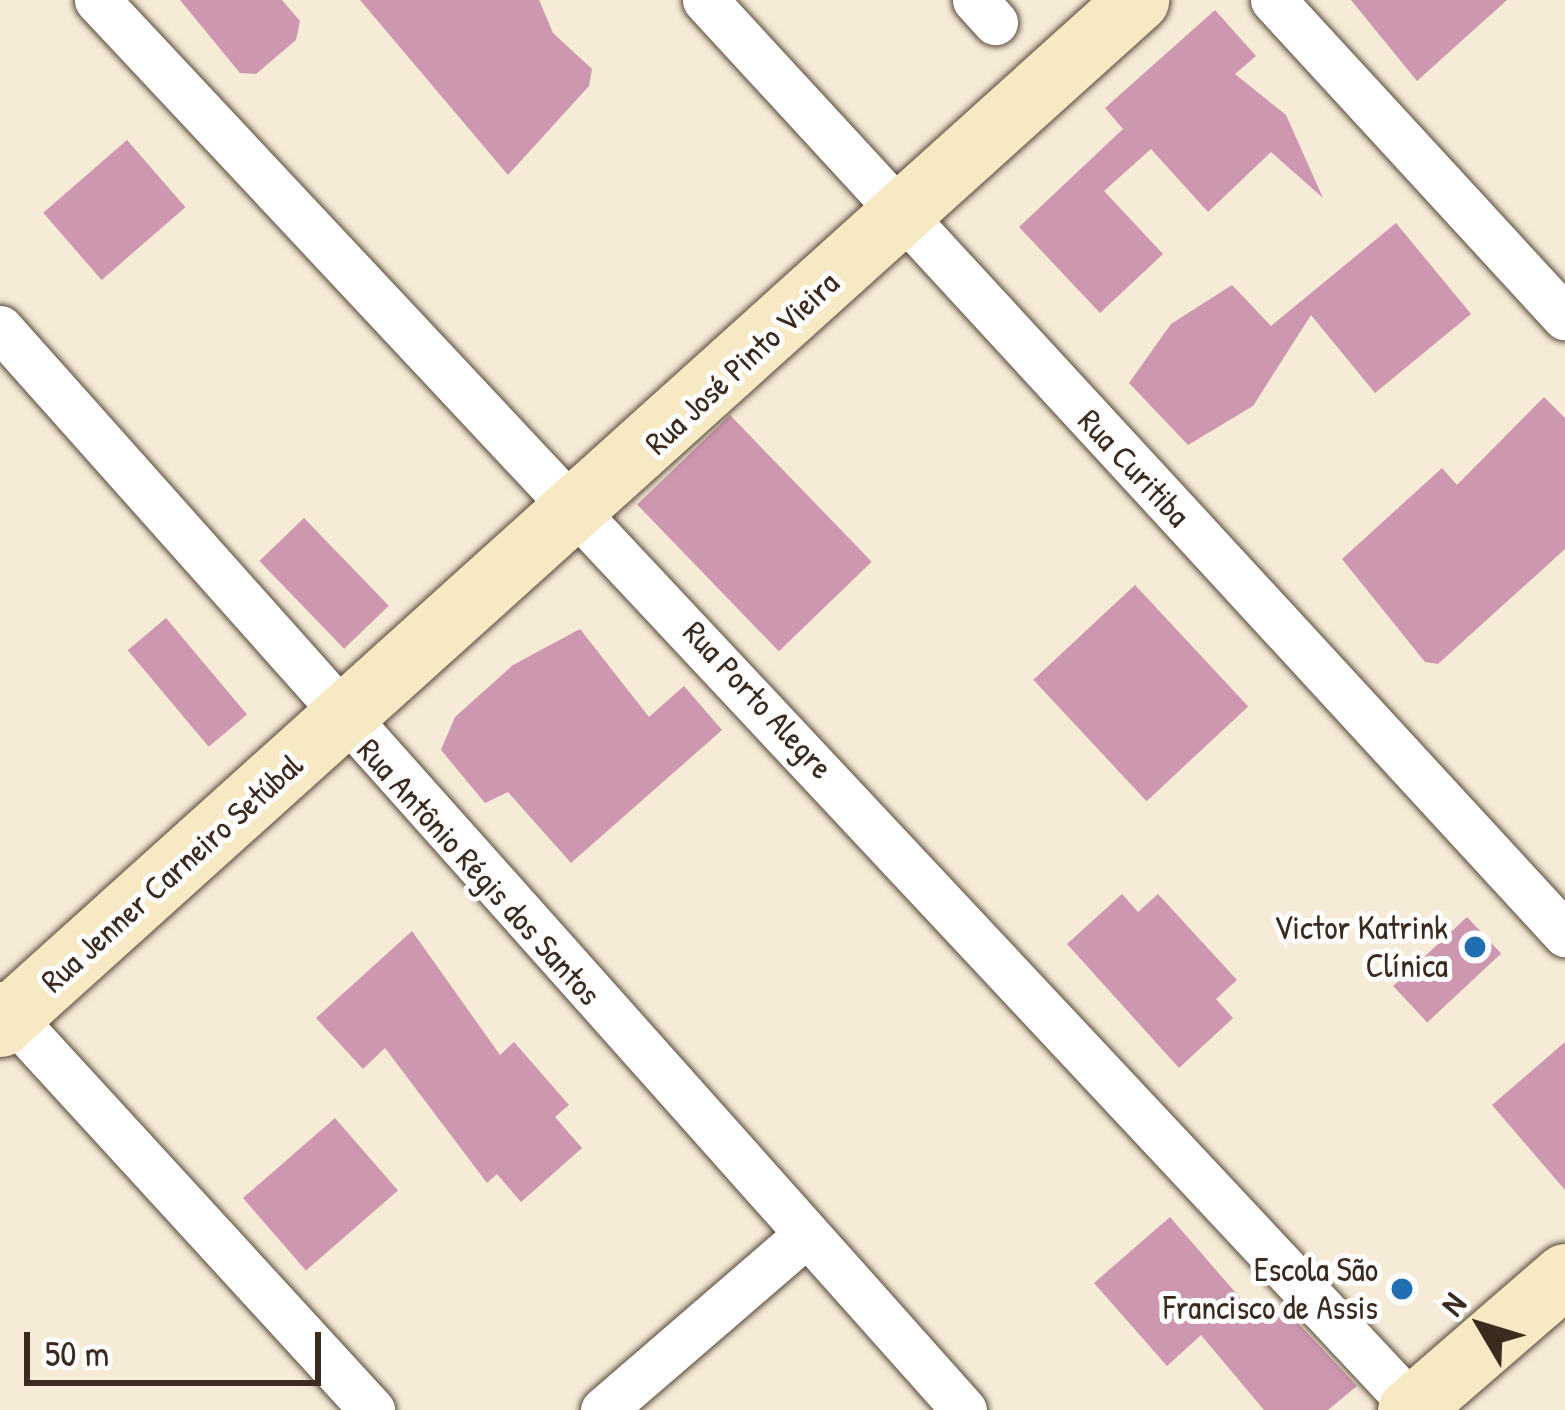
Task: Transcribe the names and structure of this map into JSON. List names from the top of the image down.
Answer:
{
  "streets": {
    "street": [
      "Rua José Pinto Vieira",
      "Rua Curitiba",
      "Rua Porto Alegre",
      "Rua Antônio Régis dos Santos",
      "Rua Jenner Carneiro Setúbal"
    ]
  },
  "crossings": [
    ["Rua José Pinto Vieira", "Rua Curitiba"],
    ["Rua José Pinto Vieira", "Rua Porto Alegre"],
    ["Rua José Pinto Vieira", "Rua Antônio Régis dos Santos"],
    ["Rua José Pinto Vieira", "Rua Jenner Carneiro Setúbal"],
    ["Rua Antônio Régis dos Santos", "Rua Jenner Carneiro Setúbal"]
  ],
  "places": ["Victor Katrink Clínica", "Escola São Francisco de Assis"],
  "scale_bar": "50 m",
  "north": "top left"
}
